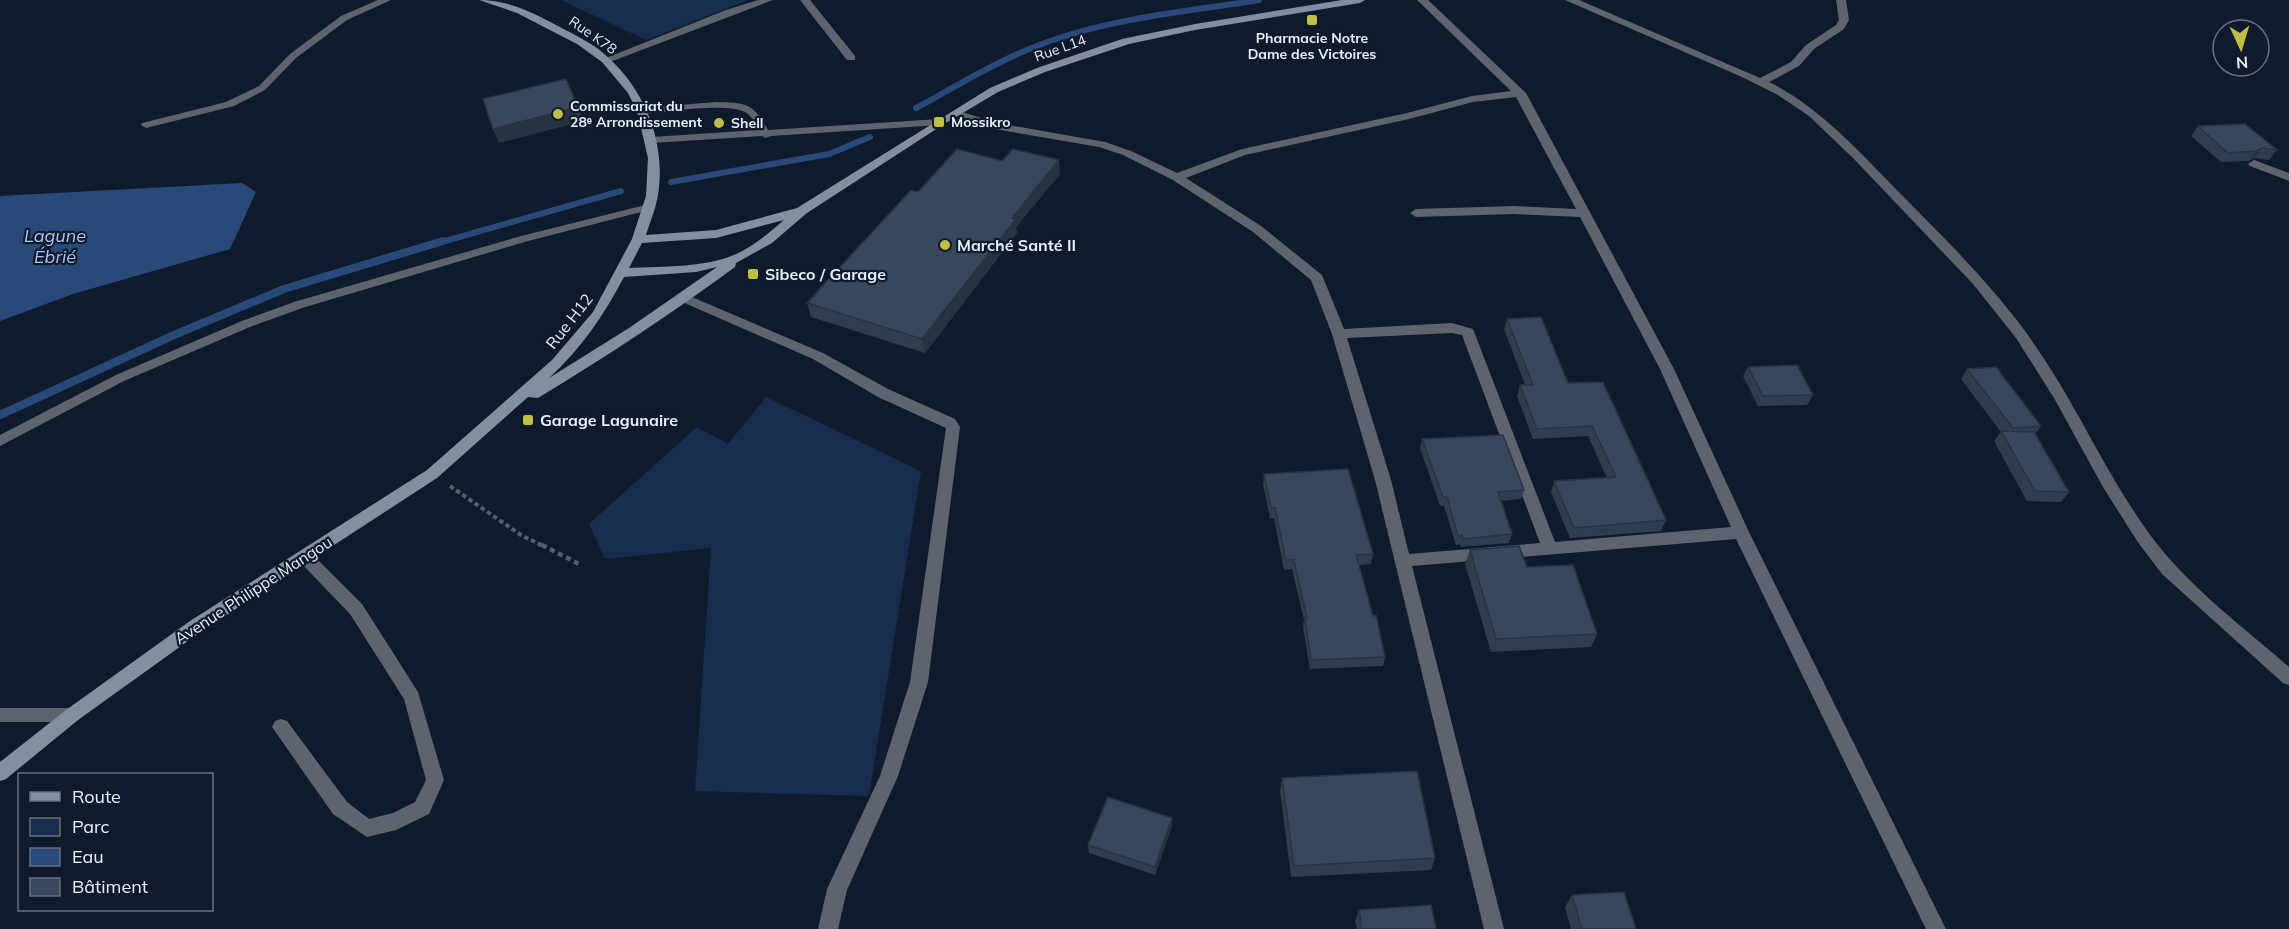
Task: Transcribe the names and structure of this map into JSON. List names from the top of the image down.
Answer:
{
  "streets": {
    "street": [
      "Rue K78",
      "Rue L14",
      "Rue H12",
      "Avenue Philippe Mangou"
    ]
  },
  "crossings": [
    ["Rue K78", "Rue L14"],
    ["Rue K78", "Rue H12"],
    ["Rue L14", "Rue H12"],
    ["Rue H12", "Avenue Philippe Mangou"]
  ],
  "water": ["Lagune Ébrié"],
  "places": {
    "transit": [
      "Pharmacie Notre Dame des Victoires",
      "Mossikro",
      "Sibeco / Garage",
      "Garage Lagunaire"
    ],
    "other": ["Commissariat du 28ᵉ Arrondissement", "Shell", "Marché Santé II"]
  },
  "legend": [
    "Route",
    "Parc",
    "Eau",
    "Bâtiment"
  ],
  "north": "bottom"
}
